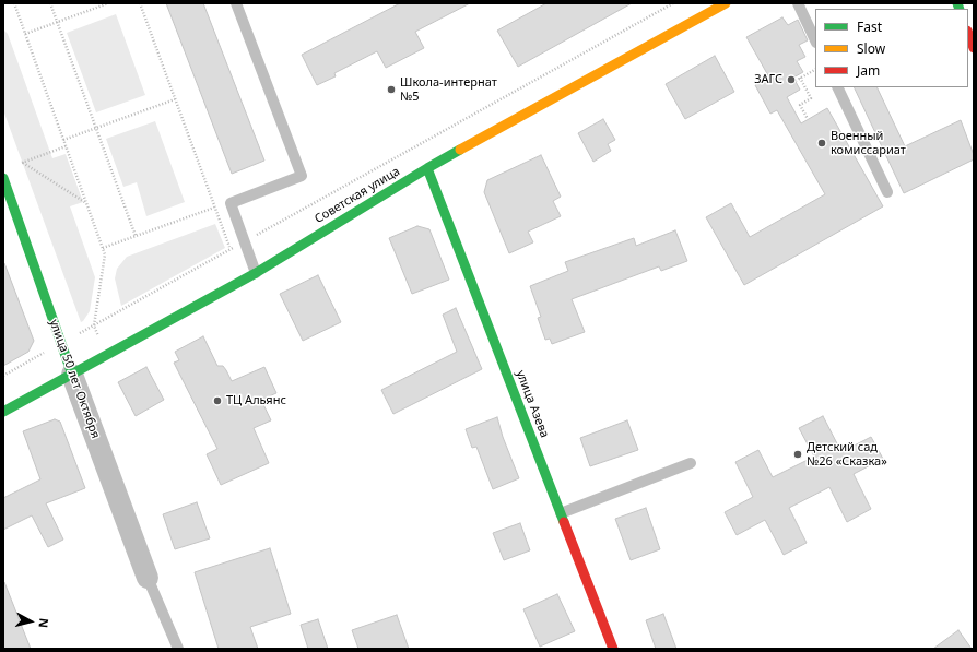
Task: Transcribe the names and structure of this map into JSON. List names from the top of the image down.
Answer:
{
  "streets": {
    "main road": ["Советская улица", "улица 50 лет Октября", "улица Азева"]
  },
  "crossings": [
    ["Советская улица", "улица 50 лет Октября"],
    ["Советская улица", "улица Азева"]
  ],
  "places": [
    "ЗАГС",
    "Школа-интернат №5",
    "Военный комиссариат",
    "ТЦ Альянс",
    "Детский сад №26 «Сказка»"
  ],
  "legend": ["Fast", "Slow", "Jam"],
  "north": "right"
}
